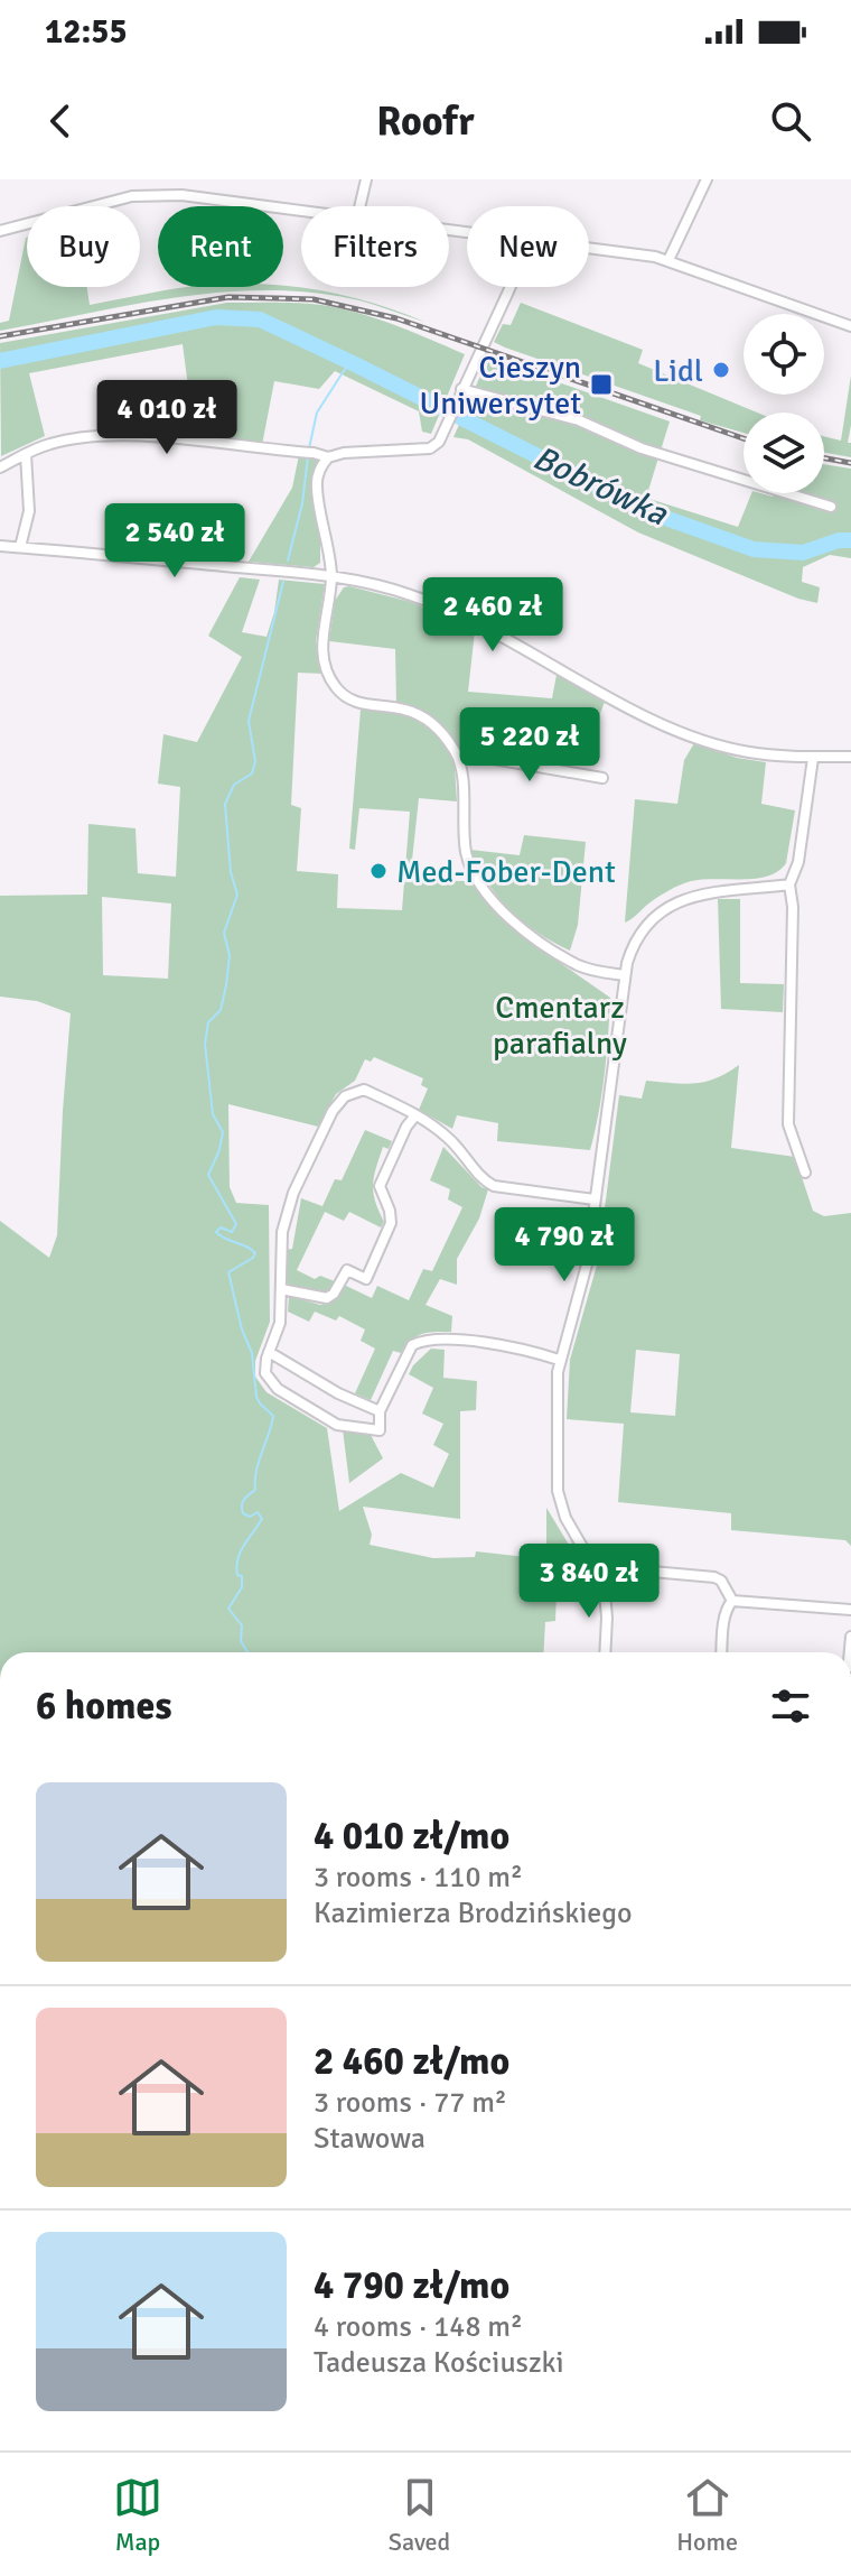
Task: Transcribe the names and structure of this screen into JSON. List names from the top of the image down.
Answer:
{
  "water": ["Bobrówka"],
  "parks": ["Cmentarz parafialny"],
  "places": {
    "other": ["Lidl", "Med-Fober-Dent"],
    "transit": ["Cieszyn Uniwersytet"]
  },
  "page": {
    "status": "12:55",
    "header": "Roofr",
    "chip": [
      "Buy",
      "Rent",
      "Filters",
      "New"
    ],
    "price": [
      "4 010 zł",
      "2 540 zł",
      "2 460 zł",
      "5 220 zł",
      "4 790 zł",
      "3 840 zł"
    ],
    "heading": "6 homes",
    "list": [
      {
        "name": "4 010 zł/mo",
        "note": "3 rooms · 110 m² · Kazimierza Brodzińskiego"
      },
      {
        "name": "2 460 zł/mo",
        "note": "3 rooms · 77 m² · Stawowa"
      },
      {
        "name": "4 790 zł/mo",
        "note": "4 rooms · 148 m² · Tadeusza Kościuszki"
      }
    ],
    "tabs": ["Map", "Saved", "Home"]
  }
}
